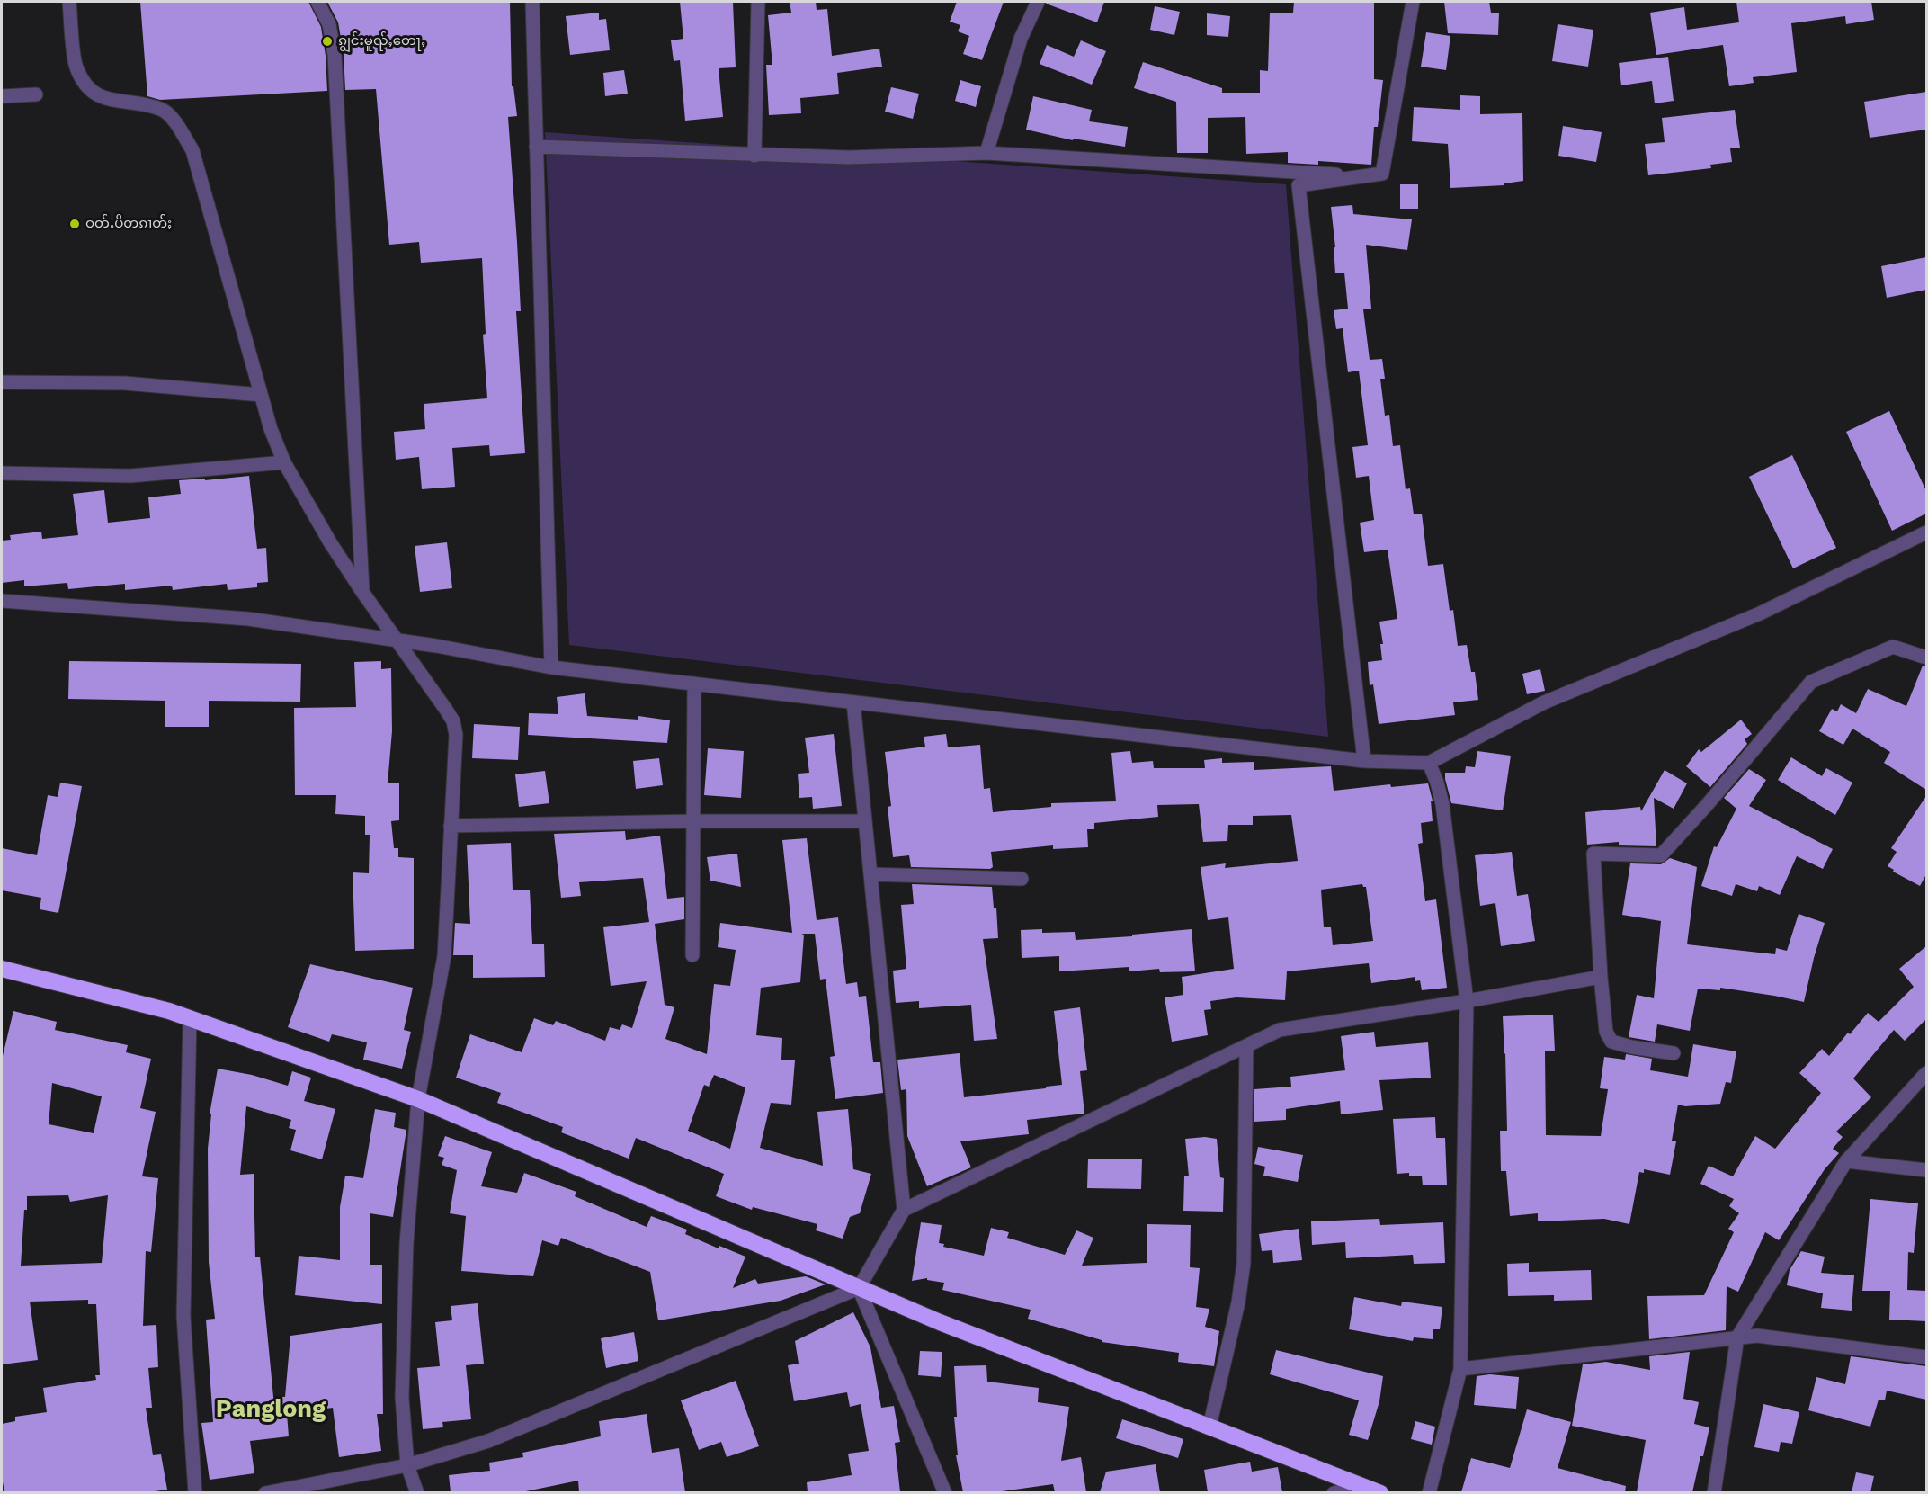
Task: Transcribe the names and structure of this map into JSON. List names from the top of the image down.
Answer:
{
  "districts": ["Panglong"],
  "places": ["ၵျွင်းမူၺ်ႇတေႃႇ", "ဝတ်ႉပိတၵၢတ်ႈ"]
}
